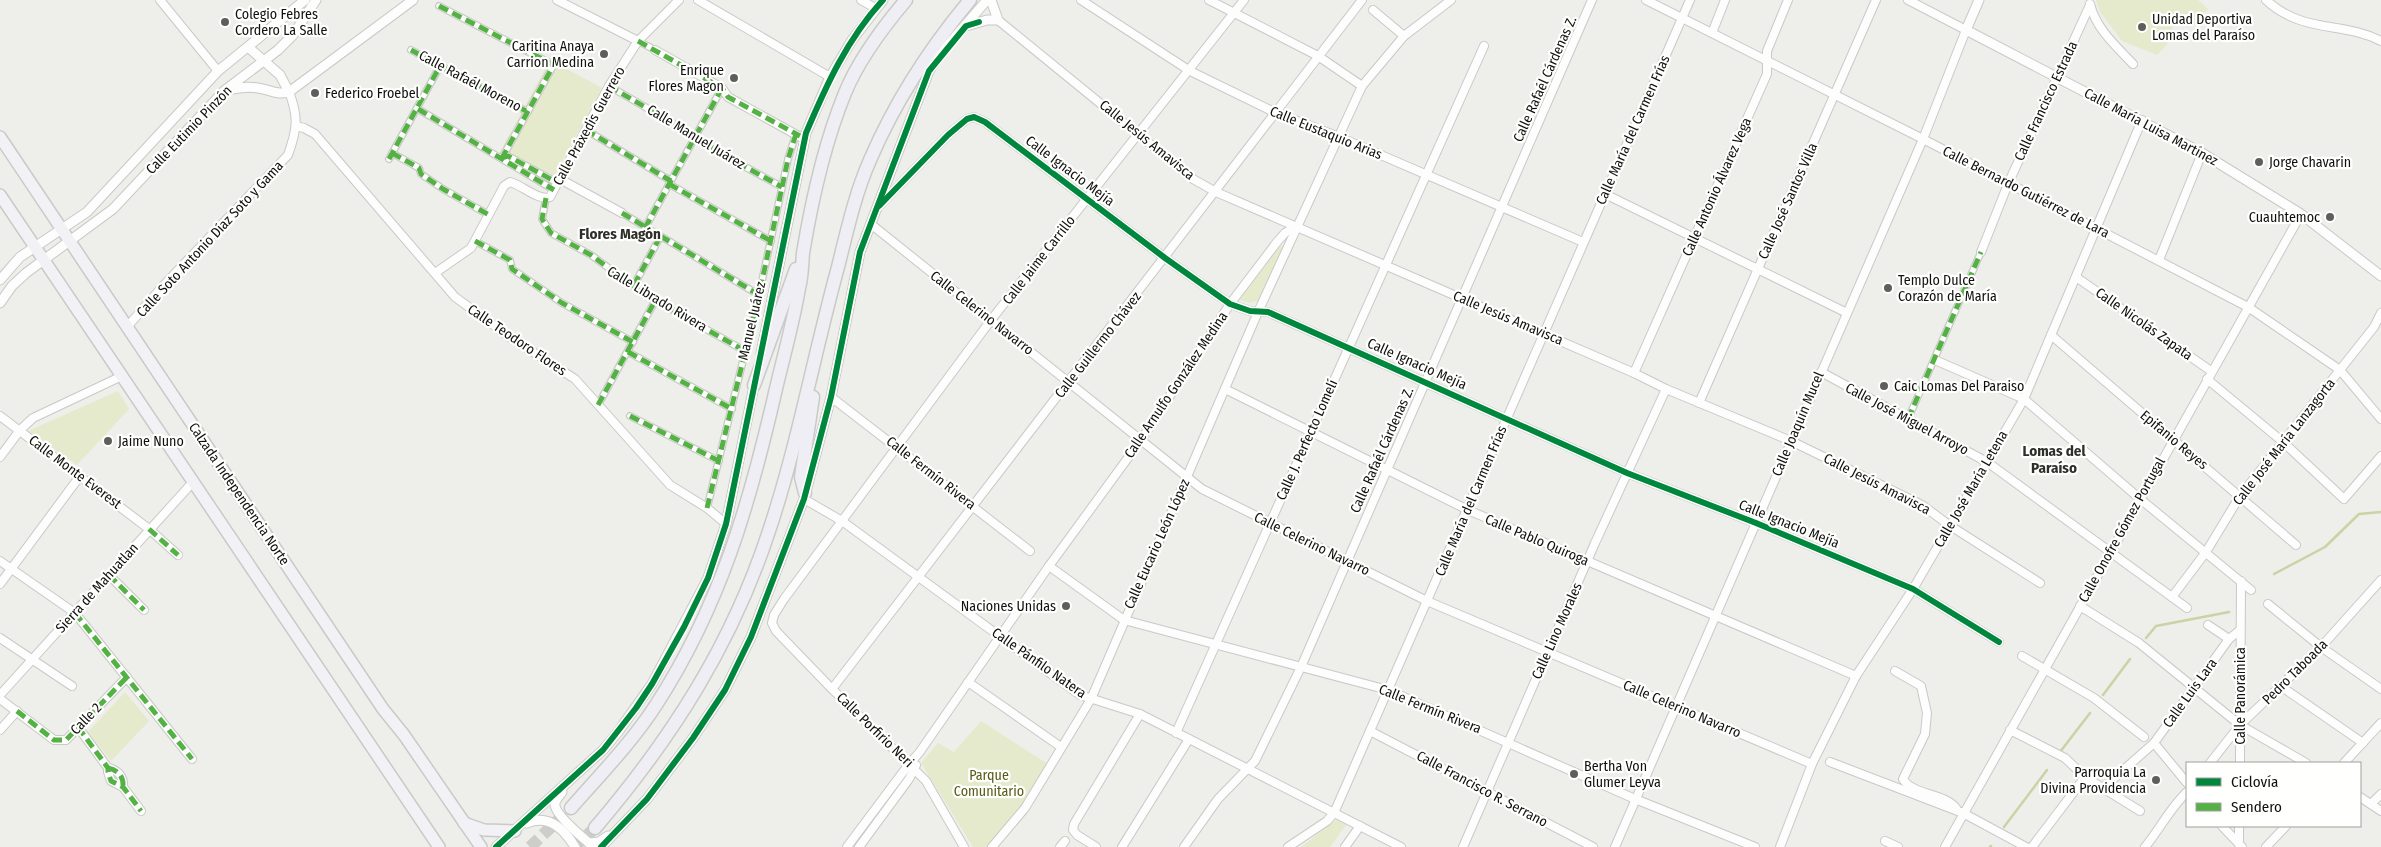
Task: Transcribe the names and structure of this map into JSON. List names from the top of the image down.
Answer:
{
  "streets": {
    "main road": ["Calzada Independencia Norte"],
    "street": [
      "Calle Rafaél Cárdenas Z.",
      "Calle Rafaél Moreno",
      "Calle Francisco Estrada",
      "Calle Práxedis Guerrero",
      "Calle María Luisa Martínez",
      "Calle Eutimio Pinzón",
      "Calle María del Carmen Frías",
      "Calle Eustaquio Arias",
      "Calle Manuel Juárez",
      "Calle Jesús Amavisca",
      "Calle Ignacio Mejía",
      "Calle Antonio Álvarez Vega",
      "Calle Bernardo Gutiérrez de Lara",
      "Calle José Santos Villa",
      "Calle Soto Antonio Díaz Soto y Gama",
      "Calle Jaime Carrillo",
      "Calle Librado Rivera",
      "Calle Celerino Navarro",
      "Manuel Juárez",
      "Calle Nicolás Zapata",
      "Calle Teodoro Flores",
      "Calle Guillermo Chávez",
      "Calle Arnulfo González Medina",
      "Calle José Miguel Arroyo",
      "Calle Joaquín Mucel",
      "Calle J. Perfecto Lomelí",
      "Epifanio Reyes",
      "Calle José María Lanzagorta",
      "Calle Monte Everest",
      "Calle Fermín Rivera",
      "Calle José María Letena",
      "Calle Onofre Gómez Portugal",
      "Calle Pablo Quiroga",
      "Calle Eucario León López",
      "Sierra de Mahuatlan",
      "Calle Lino Morales",
      "Calle Pánfilo Natera",
      "Pedro Taboada",
      "Calle Luis Lara",
      "Calle Panorámica",
      "Calle 2",
      "Calle Porfirio Neri",
      "Calle Francisco R. Serrano"
    ]
  },
  "crossings": [
    ["Calle Rafaél Cárdenas Z.", "Calle Eustaquio Arias"],
    ["Calle Rafaél Cárdenas Z.", "Calle Jesús Amavisca"],
    ["Calle Rafaél Cárdenas Z.", "Calle Ignacio Mejía"],
    ["Calle Rafaél Cárdenas Z.", "Calle Celerino Navarro"],
    ["Calle Rafaél Cárdenas Z.", "Calle Fermín Rivera"],
    ["Calle Rafaél Cárdenas Z.", "Calle Pablo Quiroga"],
    ["Calle Rafaél Cárdenas Z.", "Calle Pánfilo Natera"],
    ["Calle Francisco Estrada", "Calle María Luisa Martínez"],
    ["Calle Francisco Estrada", "Calle Bernardo Gutiérrez de Lara"],
    ["Calle Práxedis Guerrero", "Calle Manuel Juárez"],
    ["Calle Práxedis Guerrero", "Calle Librado Rivera"],
    ["Calle Práxedis Guerrero", "Calle Teodoro Flores"],
    ["Calle María Luisa Martínez", "Calle Joaquín Mucel"],
    ["Calle María Luisa Martínez", "Calle José María Letena"],
    ["Calle María Luisa Martínez", "Calle Onofre Gómez Portugal"],
    ["Calle Eutimio Pinzón", "Calzada Independencia Norte"],
    ["Calle María del Carmen Frías", "Calle Eustaquio Arias"],
    ["Calle María del Carmen Frías", "Calle Jesús Amavisca"],
    ["Calle María del Carmen Frías", "Calle Ignacio Mejía"],
    ["Calle María del Carmen Frías", "Calle Bernardo Gutiérrez de Lara"],
    ["Calle María del Carmen Frías", "Calle Celerino Navarro"],
    ["Calle María del Carmen Frías", "Calle Fermín Rivera"],
    ["Calle María del Carmen Frías", "Calle Pablo Quiroga"],
    ["Calle María del Carmen Frías", "Calle Pánfilo Natera"],
    ["Calle María del Carmen Frías", "Calle Francisco R. Serrano"],
    ["Calle Eustaquio Arias", "Calle Jaime Carrillo"],
    ["Calle Eustaquio Arias", "Calle Guillermo Chávez"],
    ["Calle Eustaquio Arias", "Calle Arnulfo González Medina"],
    ["Calle Eustaquio Arias", "Calle J. Perfecto Lomelí"],
    ["Calle Manuel Juárez", "Manuel Juárez"],
    ["Calle Jesús Amavisca", "Calle Antonio Álvarez Vega"],
    ["Calle Jesús Amavisca", "Calle José Santos Villa"],
    ["Calle Jesús Amavisca", "Calle Jaime Carrillo"],
    ["Calle Jesús Amavisca", "Calle Guillermo Chávez"],
    ["Calle Jesús Amavisca", "Calle Arnulfo González Medina"],
    ["Calle Jesús Amavisca", "Calle Joaquín Mucel"],
    ["Calle Jesús Amavisca", "Calle J. Perfecto Lomelí"],
    ["Calle Jesús Amavisca", "Calle José María Letena"],
    ["Calle Jesús Amavisca", "Calle Eucario León López"],
    ["Calle Jesús Amavisca", "Calle Lino Morales"],
    ["Calle Ignacio Mejía", "Calle Jaime Carrillo"],
    ["Calle Ignacio Mejía", "Calle Guillermo Chávez"],
    ["Calle Ignacio Mejía", "Calle Arnulfo González Medina"],
    ["Calle Ignacio Mejía", "Calle Joaquín Mucel"],
    ["Calle Ignacio Mejía", "Calle J. Perfecto Lomelí"],
    ["Calle Ignacio Mejía", "Calle José María Letena"],
    ["Calle Ignacio Mejía", "Calle Eucario León López"],
    ["Calle Ignacio Mejía", "Calle Lino Morales"],
    ["Calle Antonio Álvarez Vega", "Calle Bernardo Gutiérrez de Lara"],
    ["Calle Bernardo Gutiérrez de Lara", "Calle José Santos Villa"],
    ["Calle Bernardo Gutiérrez de Lara", "Calle Joaquín Mucel"],
    ["Calle Bernardo Gutiérrez de Lara", "Calle José María Lanzagorta"],
    ["Calle Bernardo Gutiérrez de Lara", "Calle José María Letena"],
    ["Calle Bernardo Gutiérrez de Lara", "Calle Onofre Gómez Portugal"],
    ["Calle Soto Antonio Díaz Soto y Gama", "Calle Teodoro Flores"],
    ["Calle Soto Antonio Díaz Soto y Gama", "Calzada Independencia Norte"],
    ["Calle Jaime Carrillo", "Calle Celerino Navarro"],
    ["Calle Jaime Carrillo", "Calle Fermín Rivera"],
    ["Calle Jaime Carrillo", "Calle Pánfilo Natera"],
    ["Calle Jaime Carrillo", "Calle Porfirio Neri"],
    ["Calle Librado Rivera", "Manuel Juárez"],
    ["Calle Celerino Navarro", "Calle Guillermo Chávez"],
    ["Calle Celerino Navarro", "Calle Arnulfo González Medina"],
    ["Calle Celerino Navarro", "Calle Joaquín Mucel"],
    ["Calle Celerino Navarro", "Calle J. Perfecto Lomelí"],
    ["Calle Celerino Navarro", "Calle José María Letena"],
    ["Calle Celerino Navarro", "Calle Eucario León López"],
    ["Calle Celerino Navarro", "Calle Lino Morales"],
    ["Manuel Juárez", "Calle Teodoro Flores"],
    ["Calle Nicolás Zapata", "Calle José María Letena"],
    ["Calle Nicolás Zapata", "Calle Onofre Gómez Portugal"],
    ["Calle Guillermo Chávez", "Calle Fermín Rivera"],
    ["Calle Guillermo Chávez", "Calle Pánfilo Natera"],
    ["Calle Guillermo Chávez", "Calle Porfirio Neri"],
    ["Calle Arnulfo González Medina", "Calle Fermín Rivera"],
    ["Calle Arnulfo González Medina", "Calle Eucario León López"],
    ["Calle Arnulfo González Medina", "Calle Pánfilo Natera"],
    ["Calle Arnulfo González Medina", "Calle Porfirio Neri"],
    ["Calle José Miguel Arroyo", "Calle Joaquín Mucel"],
    ["Calle José Miguel Arroyo", "Calle José María Lanzagorta"],
    ["Calle José Miguel Arroyo", "Calle José María Letena"],
    ["Calle José Miguel Arroyo", "Calle Onofre Gómez Portugal"],
    ["Calle Joaquín Mucel", "Calle Fermín Rivera"],
    ["Calle Joaquín Mucel", "Calle Pablo Quiroga"],
    ["Calle J. Perfecto Lomelí", "Calle Fermín Rivera"],
    ["Calle J. Perfecto Lomelí", "Calle Pablo Quiroga"],
    ["Calle J. Perfecto Lomelí", "Calle Pánfilo Natera"],
    ["Epifanio Reyes", "Calle José María Lanzagorta"],
    ["Epifanio Reyes", "Calle José María Letena"],
    ["Epifanio Reyes", "Calle Onofre Gómez Portugal"],
    ["Calle Monte Everest", "Sierra de Mahuatlan"],
    ["Calle Fermín Rivera", "Calle Eucario León López"],
    ["Calle Fermín Rivera", "Calle Lino Morales"],
    ["Calle José María Letena", "Calle Pablo Quiroga"],
    ["Calle Pablo Quiroga", "Calle Eucario León López"],
    ["Calle Pablo Quiroga", "Calle Lino Morales"],
    ["Calle Eucario León López", "Calle Pánfilo Natera"],
    ["Calle Lino Morales", "Calle Francisco R. Serrano"],
    ["Pedro Taboada", "Calle Panorámica"],
    ["Calle Luis Lara", "Calle Panorámica"]
  ],
  "districts": ["Flores Magón", "Lomas del Paraíso"],
  "parks": ["Parque Comunitario"],
  "places": [
    "Colegio Febres Cordero La Salle",
    "Unidad Deportiva Lomas del Paraíso",
    "Caritina Anaya Carrion Medina",
    "Enrique Flores Magon",
    "Federico Froebel",
    "Jorge Chavarin",
    "Cuauhtemoc",
    "Templo Dulce Corazón de María",
    "Caic Lomas Del Paraiso",
    "Jaime Nuno",
    "Naciones Unidas",
    "Bertha Von Glumer Leyva",
    "Parroquia La Divina Providencia"
  ],
  "legend": ["Ciclovía", "Sendero"]
}
